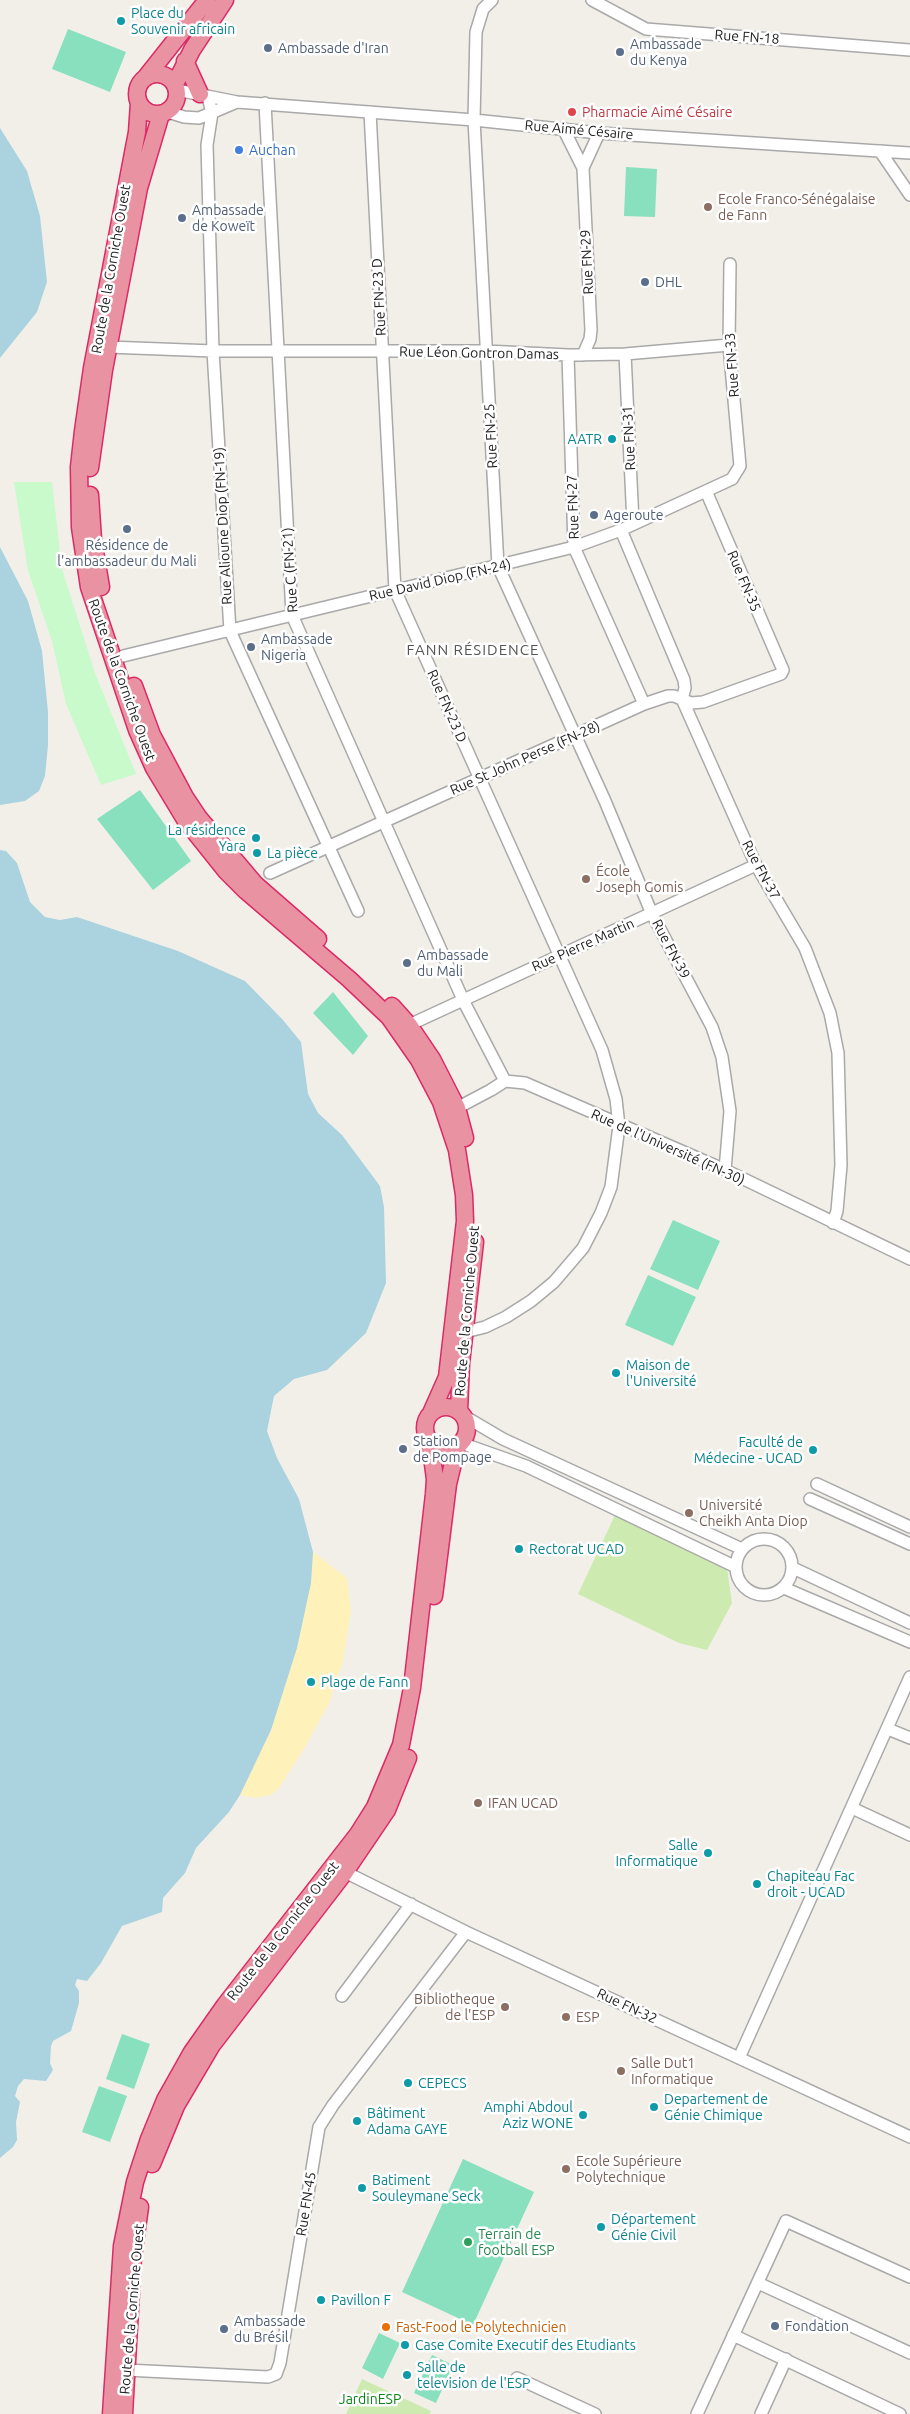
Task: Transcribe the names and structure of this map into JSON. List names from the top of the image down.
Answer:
{
  "streets": {
    "highway": ["Route de la Corniche Ouest"],
    "street": [
      "Rue FN-18",
      "Rue Aimé Césaire",
      "Rue FN-29",
      "Rue FN-23 D",
      "Rue Léon Gontron Damas",
      "Rue FN-33",
      "Rue FN-25",
      "Rue FN-31",
      "Rue FN-27",
      "Rue Alioune Diop (FN-19)",
      "Rue C (FN-21)",
      "Rue David Diop (FN-24)",
      "Rue FN-35",
      "Rue St John Perse (FN-28)",
      "Rue FN-37",
      "Rue Pierre Martin",
      "Rue FN-39",
      "Rue de l'Université (FN-30)",
      "Rue FN-32",
      "Rue FN-45"
    ]
  },
  "crossings": [
    ["Rue Aimé Césaire", "Route de la Corniche Ouest"],
    ["Rue Aimé Césaire", "Rue FN-23 D"],
    ["Rue Aimé Césaire", "Rue FN-25"],
    ["Rue Aimé Césaire", "Rue C (FN-21)"],
    ["Rue FN-29", "Rue Léon Gontron Damas"],
    ["Route de la Corniche Ouest", "Rue FN-23 D"],
    ["Route de la Corniche Ouest", "Rue Léon Gontron Damas"],
    ["Route de la Corniche Ouest", "Rue David Diop (FN-24)"],
    ["Route de la Corniche Ouest", "Rue Pierre Martin"],
    ["Route de la Corniche Ouest", "Rue FN-32"],
    ["Route de la Corniche Ouest", "Rue FN-45"],
    ["Rue FN-23 D", "Rue Léon Gontron Damas"],
    ["Rue FN-23 D", "Rue David Diop (FN-24)"],
    ["Rue FN-23 D", "Rue St John Perse (FN-28)"],
    ["Rue FN-23 D", "Rue Pierre Martin"],
    ["Rue FN-23 D", "Rue de l'Université (FN-30)"],
    ["Rue Léon Gontron Damas", "Rue FN-33"],
    ["Rue Léon Gontron Damas", "Rue FN-25"],
    ["Rue Léon Gontron Damas", "Rue FN-31"],
    ["Rue Léon Gontron Damas", "Rue FN-27"],
    ["Rue Léon Gontron Damas", "Rue Alioune Diop (FN-19)"],
    ["Rue Léon Gontron Damas", "Rue C (FN-21)"],
    ["Rue FN-33", "Rue David Diop (FN-24)"],
    ["Rue FN-25", "Rue David Diop (FN-24)"],
    ["Rue FN-25", "Rue St John Perse (FN-28)"],
    ["Rue FN-25", "Rue FN-39"],
    ["Rue FN-31", "Rue David Diop (FN-24)"],
    ["Rue FN-27", "Rue David Diop (FN-24)"],
    ["Rue FN-27", "Rue St John Perse (FN-28)"],
    ["Rue Alioune Diop (FN-19)", "Rue David Diop (FN-24)"],
    ["Rue Alioune Diop (FN-19)", "Rue St John Perse (FN-28)"],
    ["Rue C (FN-21)", "Rue David Diop (FN-24)"],
    ["Rue C (FN-21)", "Rue St John Perse (FN-28)"],
    ["Rue C (FN-21)", "Rue Pierre Martin"],
    ["Rue David Diop (FN-24)", "Rue FN-35"],
    ["Rue David Diop (FN-24)", "Rue FN-37"],
    ["Rue FN-35", "Rue St John Perse (FN-28)"],
    ["Rue St John Perse (FN-28)", "Rue FN-37"],
    ["Rue St John Perse (FN-28)", "Rue FN-39"],
    ["Rue FN-37", "Rue Pierre Martin"],
    ["Rue FN-37", "Rue de l'Université (FN-30)"],
    ["Rue Pierre Martin", "Rue FN-39"],
    ["Rue FN-39", "Rue de l'Université (FN-30)"],
    ["Rue FN-32", "Rue FN-45"]
  ],
  "districts": ["FANN RÉSIDENCE"],
  "parks": ["JardinESP"],
  "places": [
    "Place du Souvenir africain",
    "Ambassade d'Iran",
    "Ambassade du Kenya",
    "Pharmacie Aimé Césaire",
    "Auchan",
    "Ecole Franco-Sénégalaise de Fann",
    "Ambassade de Koweït",
    "DHL",
    "AATR",
    "Ageroute",
    "Résidence de l'ambassadeur du Mali",
    "Ambassade Nigeria",
    "La résidence Yara",
    "La pièce",
    "École Joseph Gomis",
    "Ambassade du Mali",
    "Maison de l'Université",
    "Station de Pompage",
    "Faculté de Médecine - UCAD",
    "Université Cheikh Anta Diop",
    "Rectorat UCAD",
    "Plage de Fann",
    "IFAN UCAD",
    "Salle Informatique",
    "Chapiteau Fac droit - UCAD",
    "Bibliotheque de l'ESP",
    "ESP",
    "Salle Dut1 Informatique",
    "CEPECS",
    "Departement de Génie Chimique",
    "Amphi Abdoul Aziz WONE",
    "Bâtiment Adama GAYE",
    "Ecole Supérieure Polytechnique",
    "Batiment Souleymane Seck",
    "Département Génie Civil",
    "Terrain de football ESP",
    "Pavillon F",
    "Fondation",
    "Fast-Food le Polytechnicien",
    "Ambassade du Brésil",
    "Case Comite Executif des Etudiants",
    "Salle de television de l'ESP"
  ]
}
